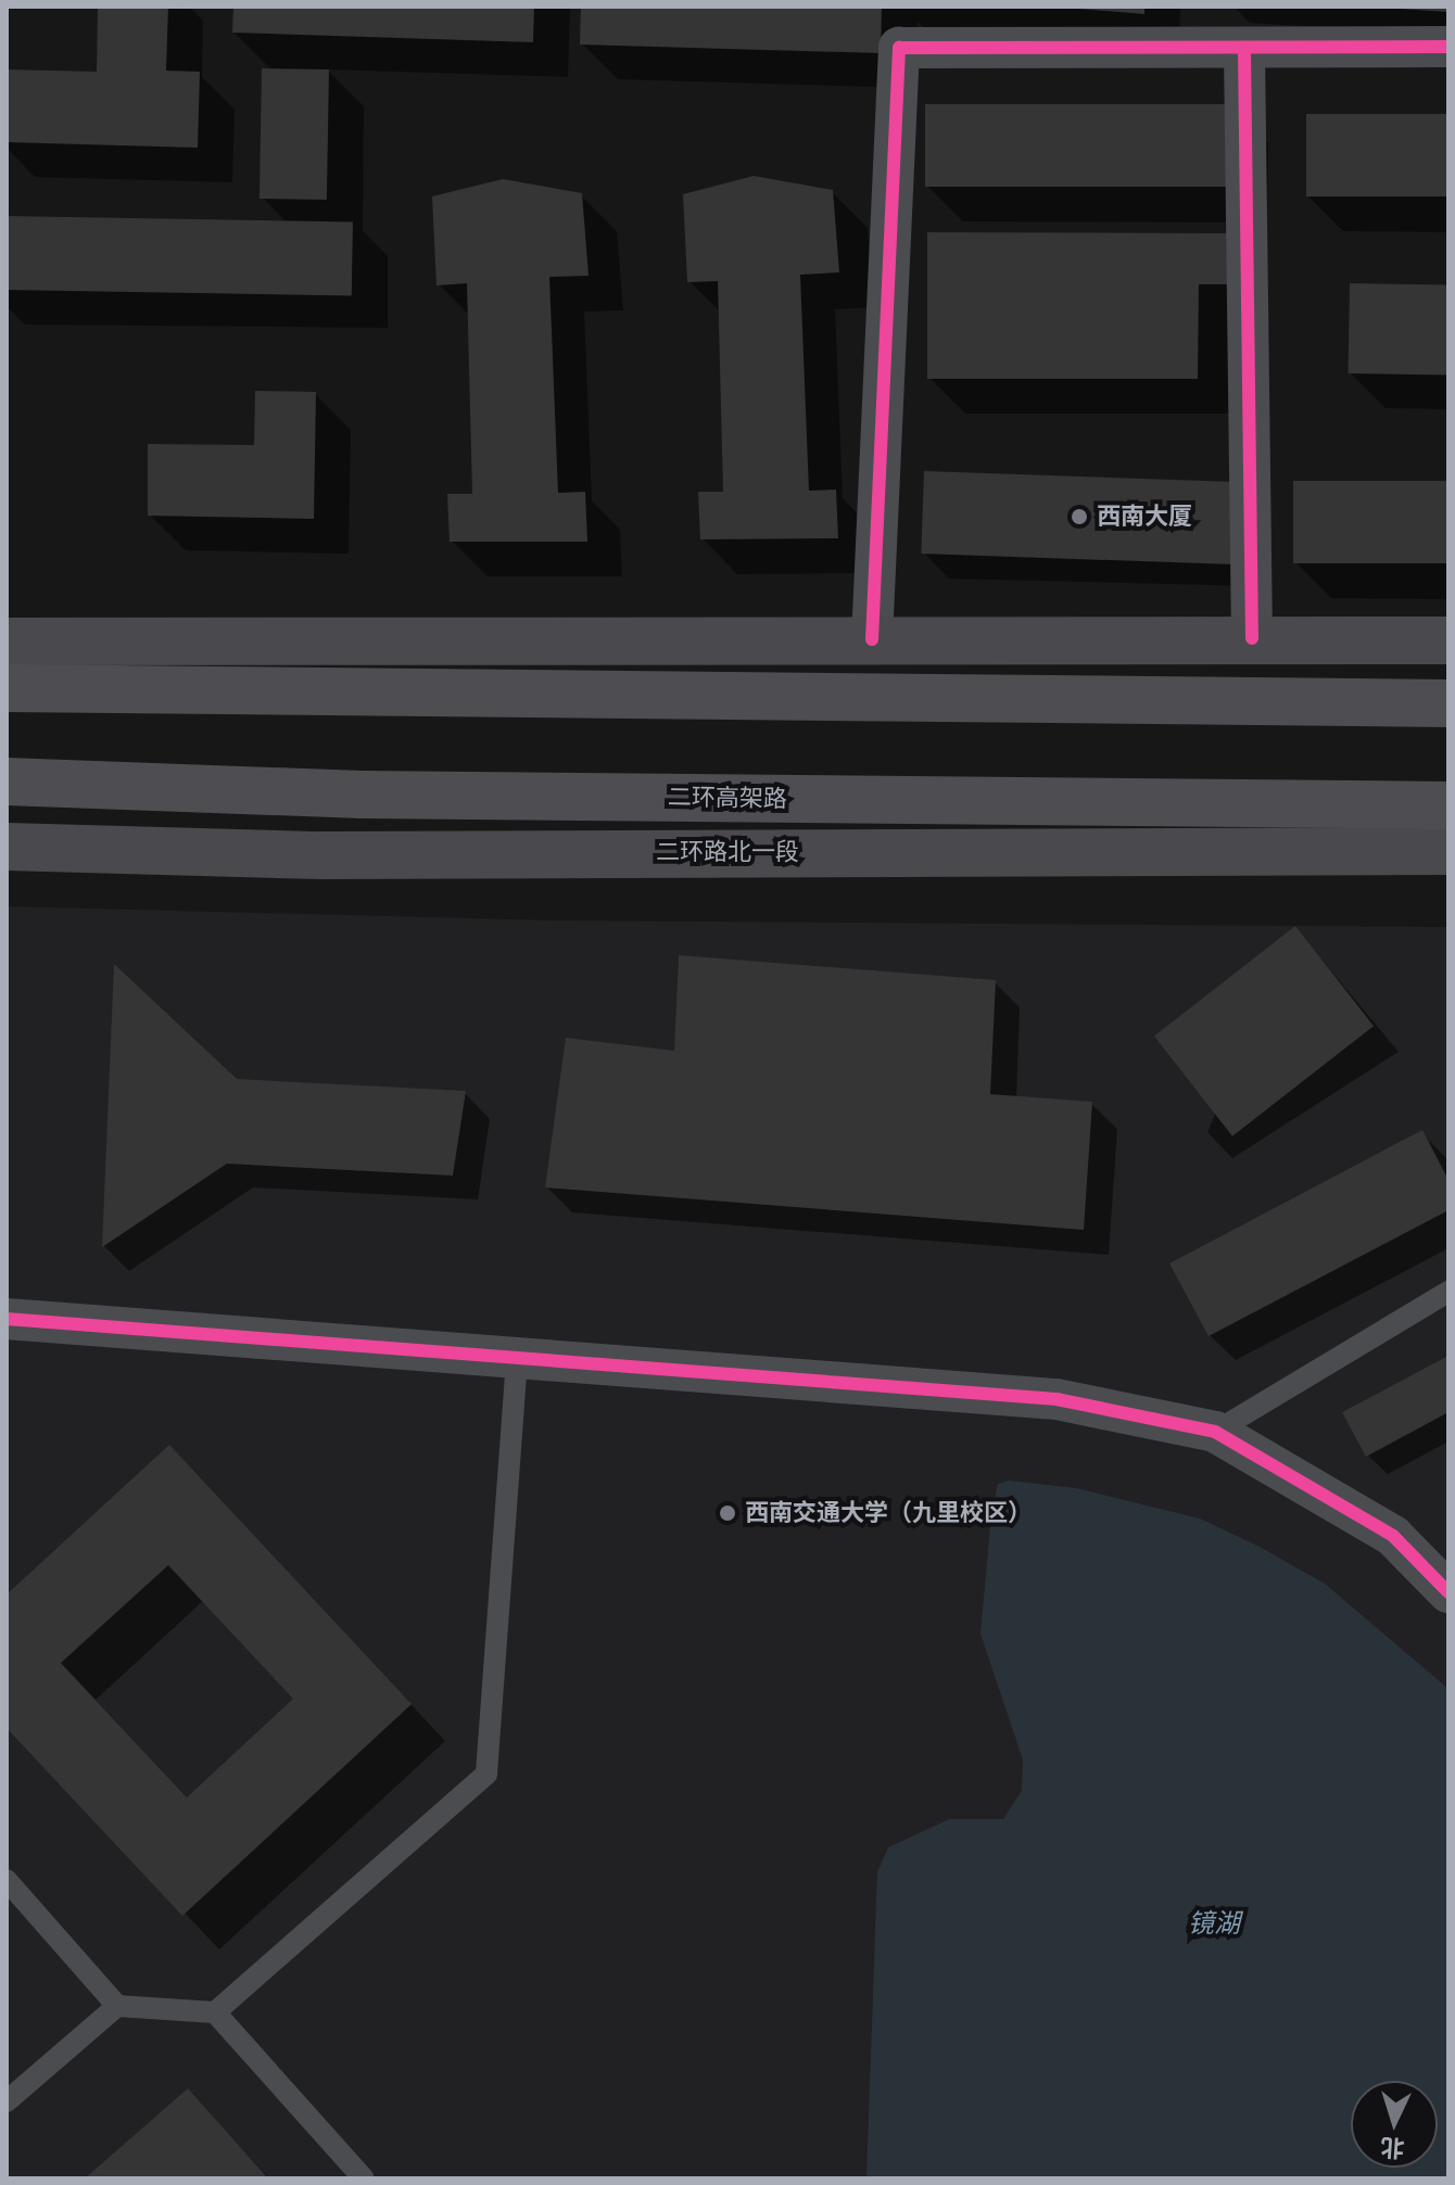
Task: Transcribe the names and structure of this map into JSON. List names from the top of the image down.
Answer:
{
  "streets": {
    "highway": ["二环高架路"],
    "main road": ["二环路北一段"]
  },
  "water": ["镜湖"],
  "places": ["西南大厦", "西南交通大学（九里校区）"],
  "north": "bottom"
}
